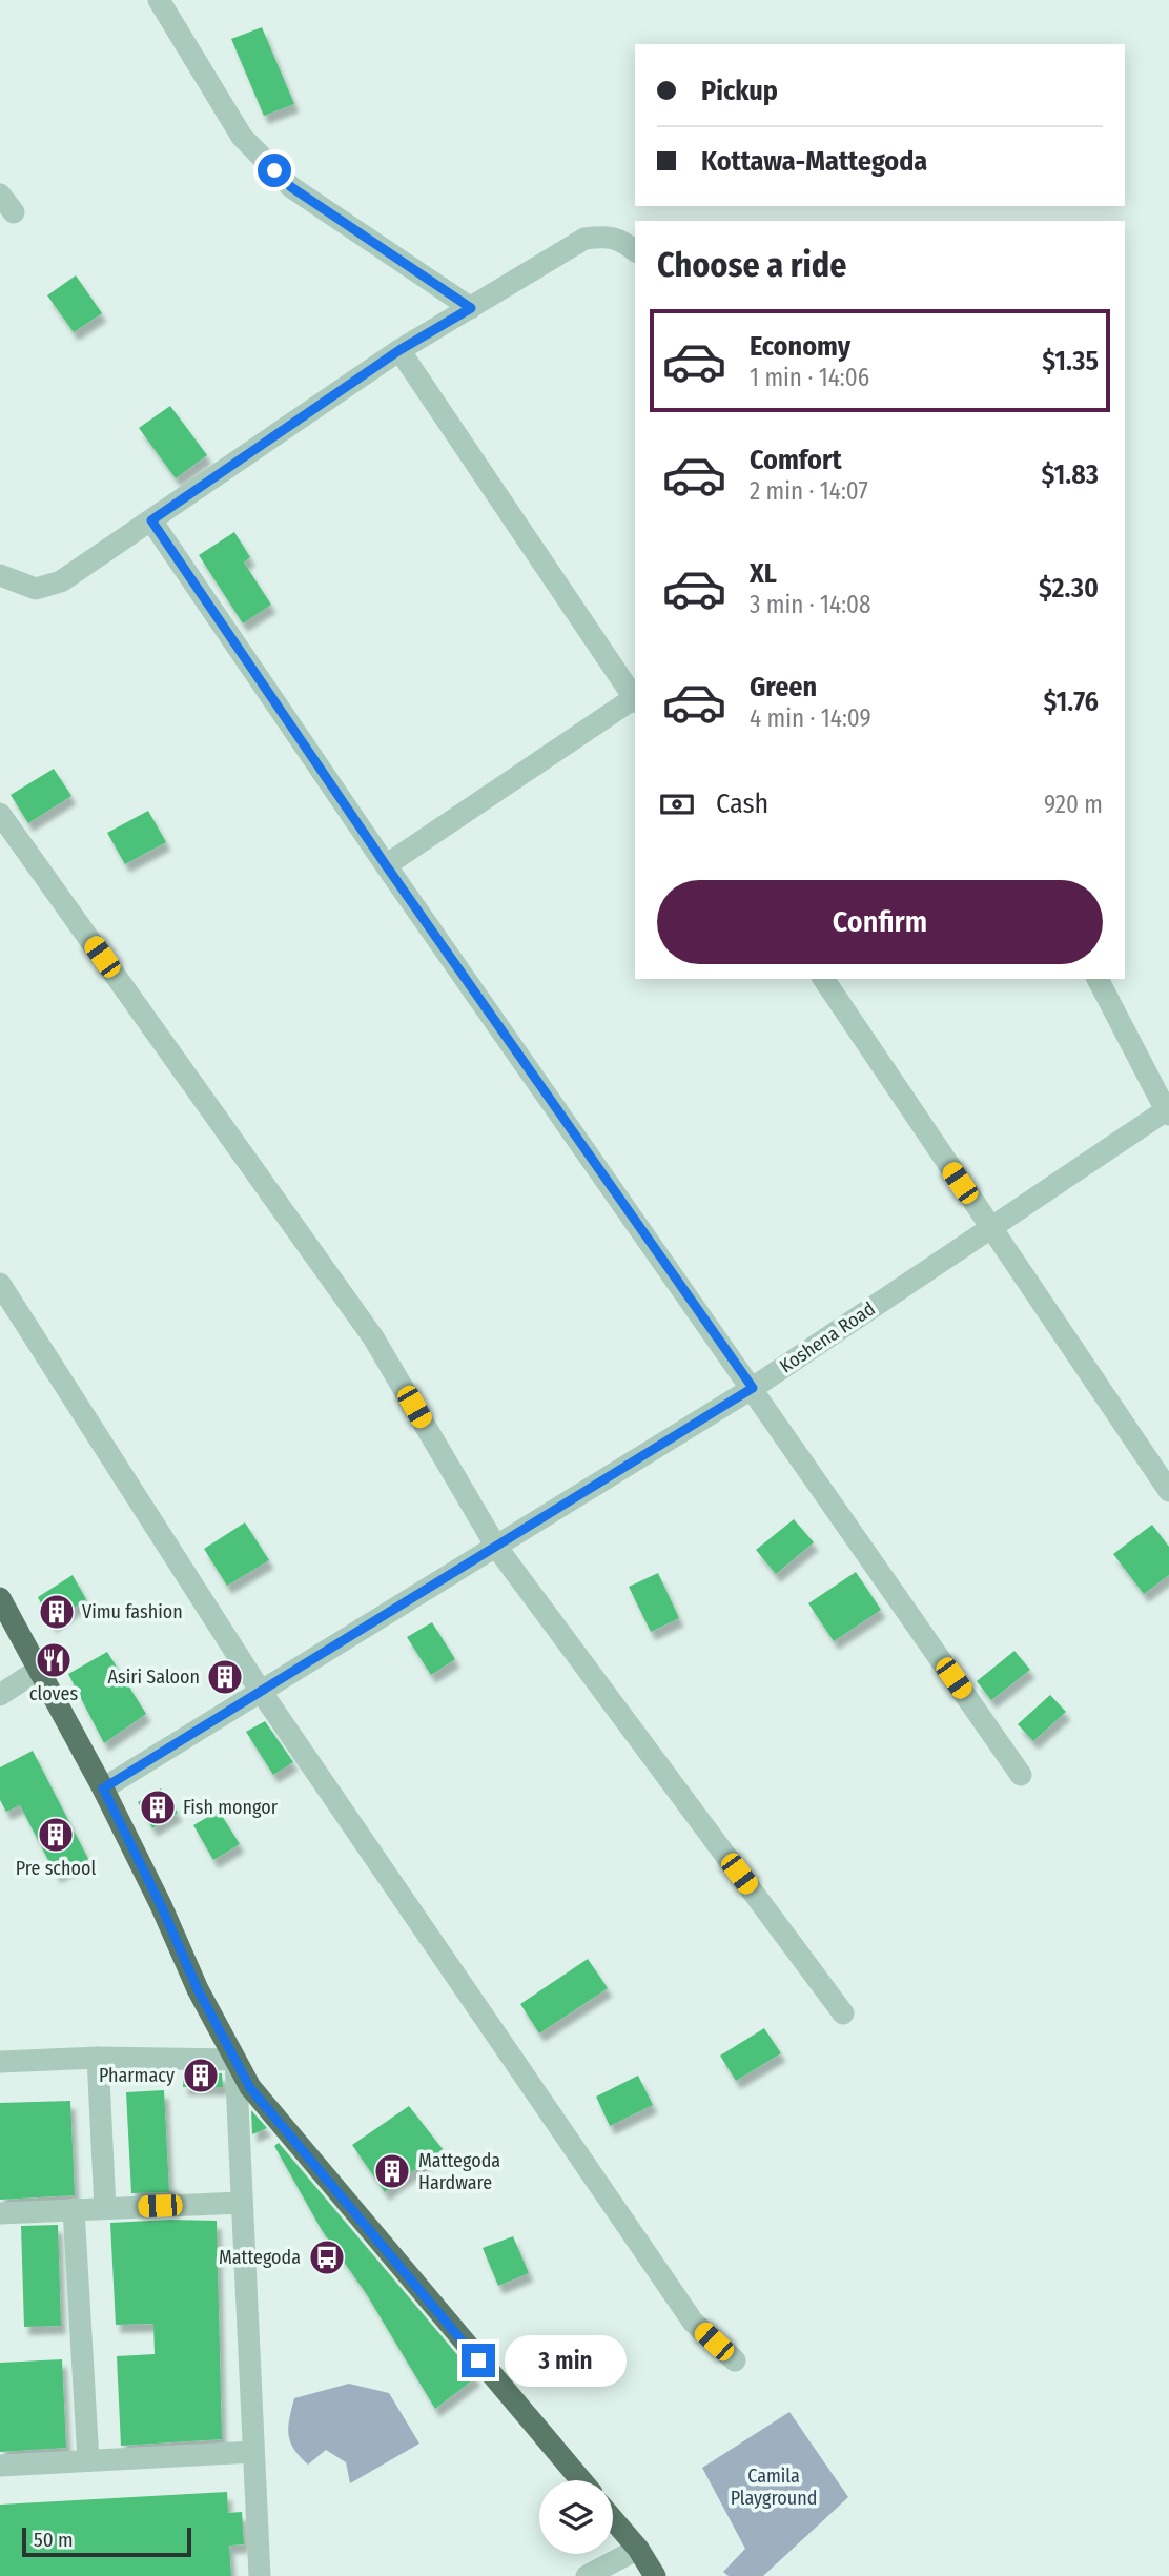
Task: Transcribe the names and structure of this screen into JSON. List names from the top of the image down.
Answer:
{
  "streets": {
    "street": ["Koshena Road"]
  },
  "parks": ["Camila Playground"],
  "places": {
    "building": [
      "Vimu fashion",
      "Asiri Saloon",
      "Fish mongor",
      "Pre school",
      "Pharmacy",
      "Mattegoda Hardware"
    ],
    "restaurant": ["cloves"],
    "bus stop": ["Mattegoda"]
  },
  "scale_bar": "50 m",
  "page": {
    "banner": ["Pickup", "Kottawa-Mattegoda"],
    "heading": "Choose a ride",
    "list": [
      {
        "name": "Economy",
        "note": "1 min · 14:06",
        "value": "$1.35"
      },
      {
        "name": "Comfort",
        "note": "2 min · 14:07",
        "value": "$1.83"
      },
      {
        "name": "XL",
        "note": "3 min · 14:08",
        "value": "$2.30"
      },
      {
        "name": "Green",
        "note": "4 min · 14:09",
        "value": "$1.76"
      }
    ],
    "pay": ["Cash", "920 m"],
    "buttons": "Confirm",
    "bubble": "3 min",
    "scale": "50 m"
  }
}
